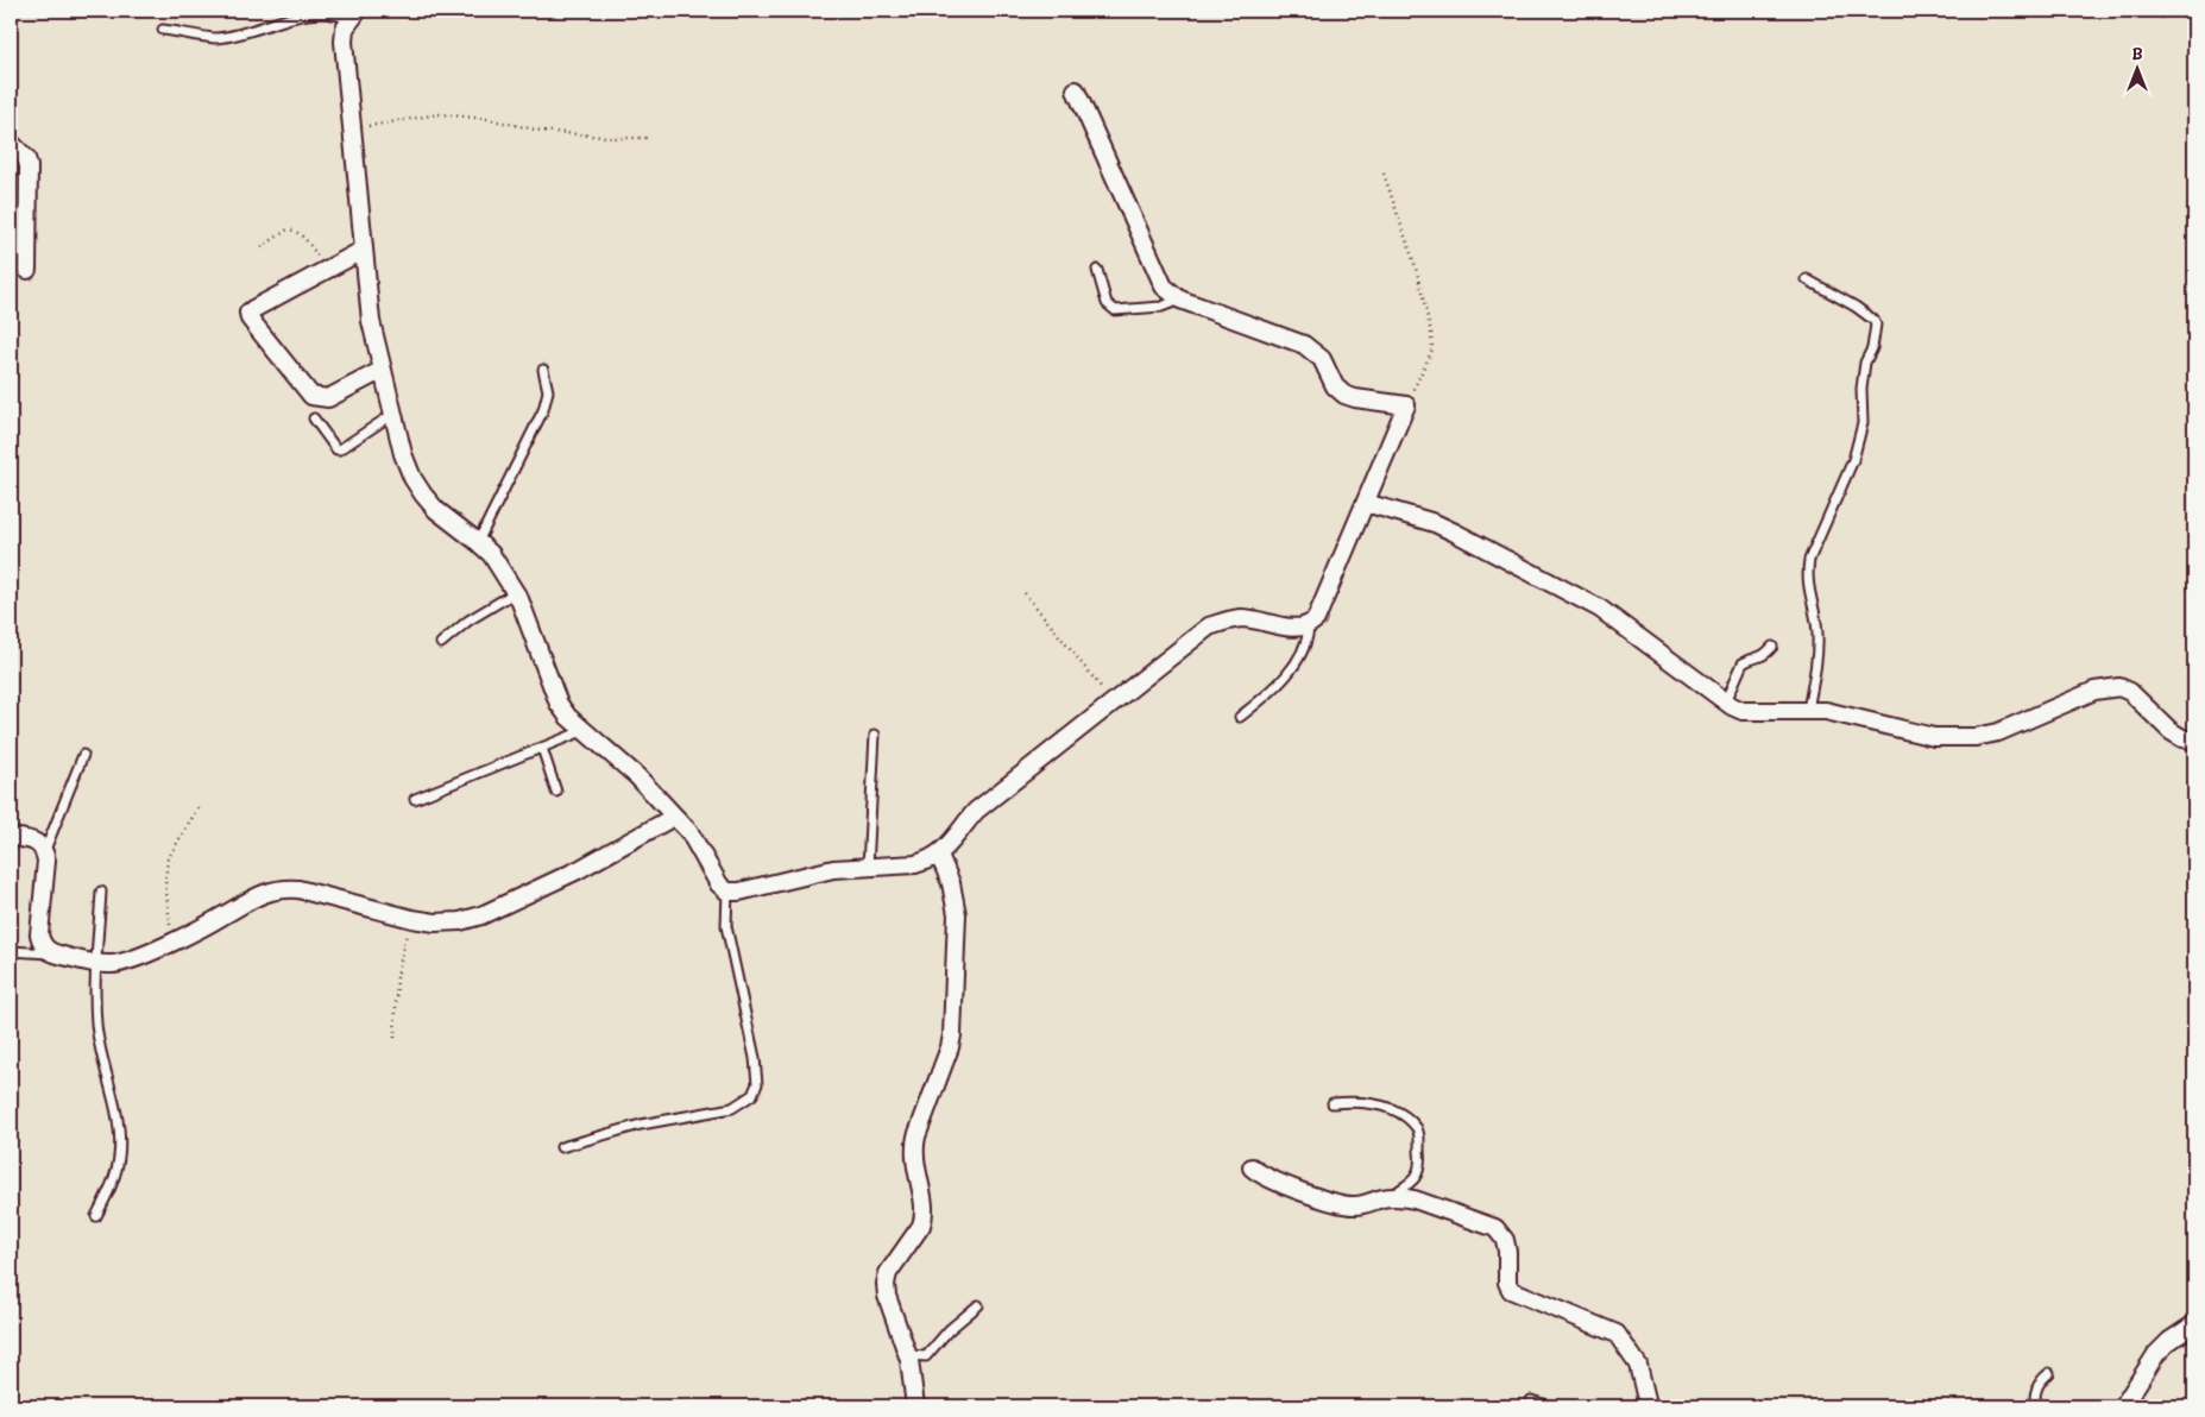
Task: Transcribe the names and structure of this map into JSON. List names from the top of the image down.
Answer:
{
  "north": "top"
}
